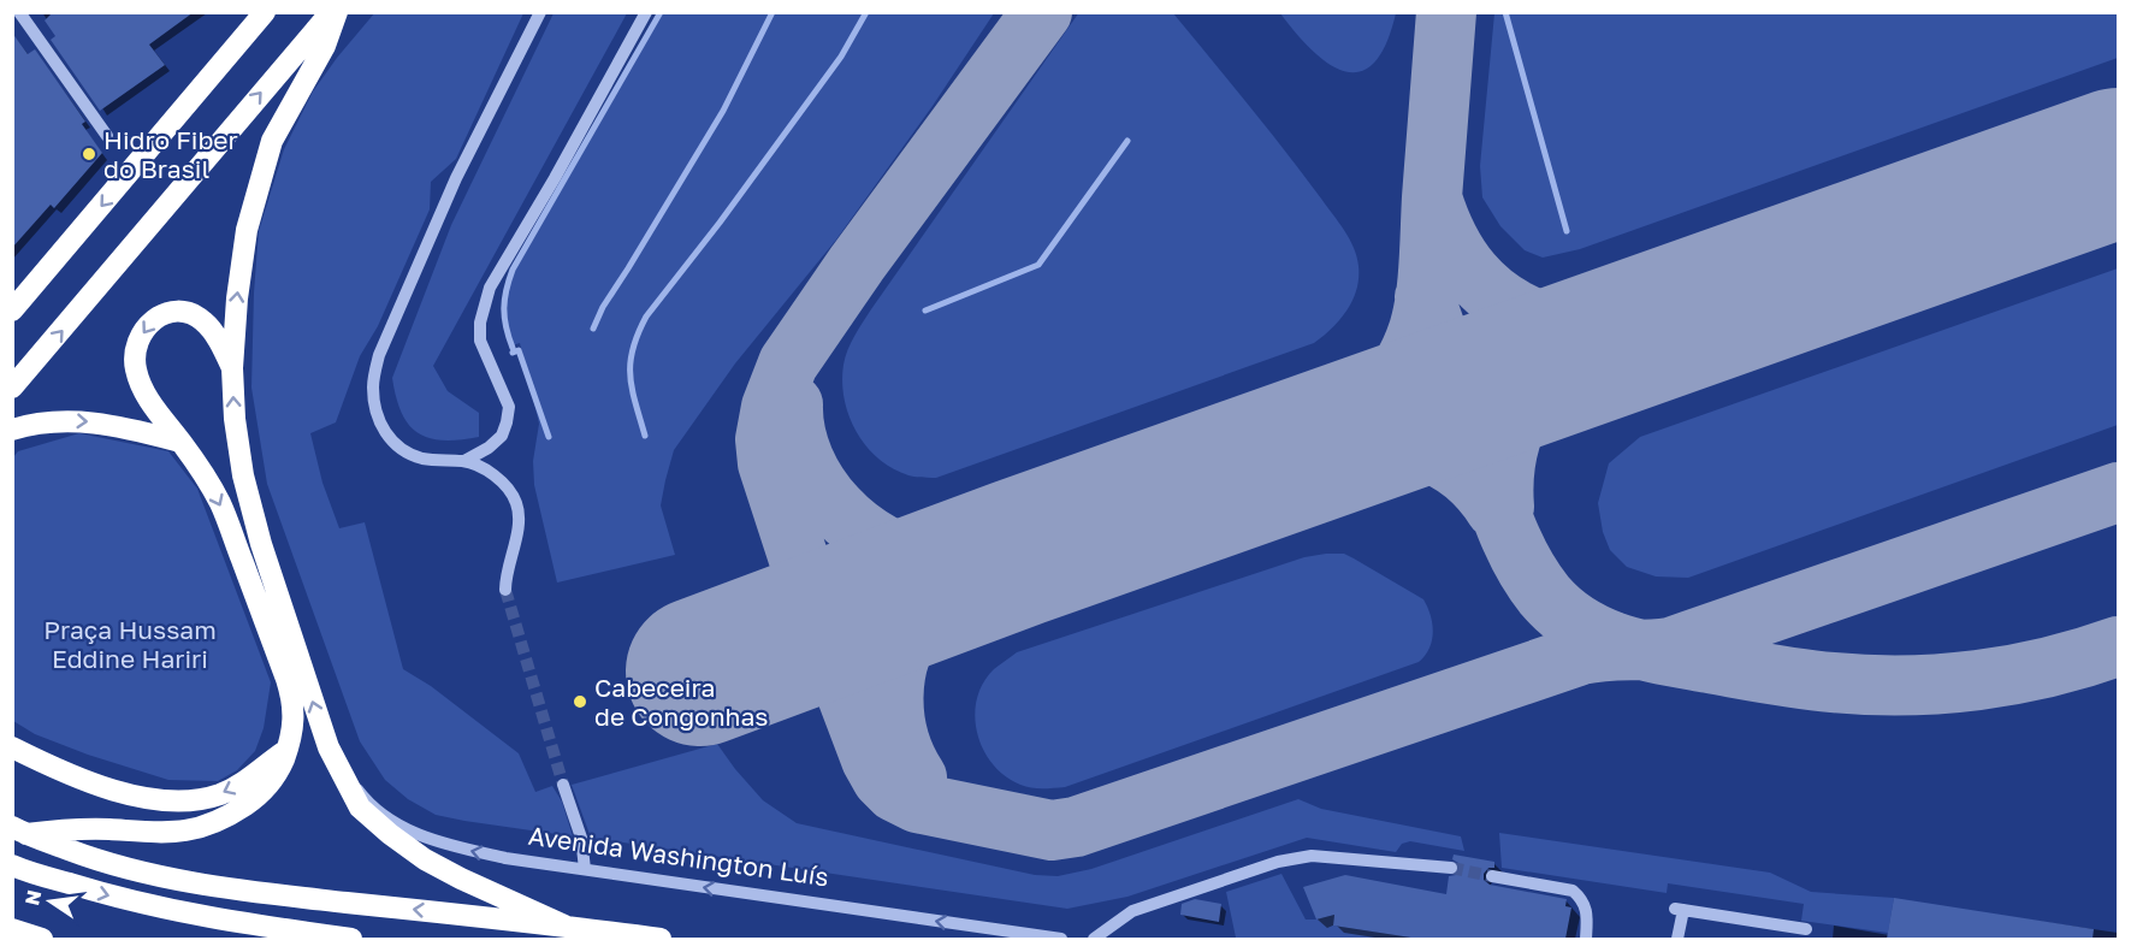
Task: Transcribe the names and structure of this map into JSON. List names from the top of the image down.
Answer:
{
  "streets": {
    "street": ["Avenida Washington Luís"]
  },
  "one_way": ["Avenida Washington Luís"],
  "parks": ["Praça Hussam Eddine Hariri"],
  "places": ["Hidro Fiber do Brasil", "Cabeceira de Congonhas"],
  "north": "left"
}
